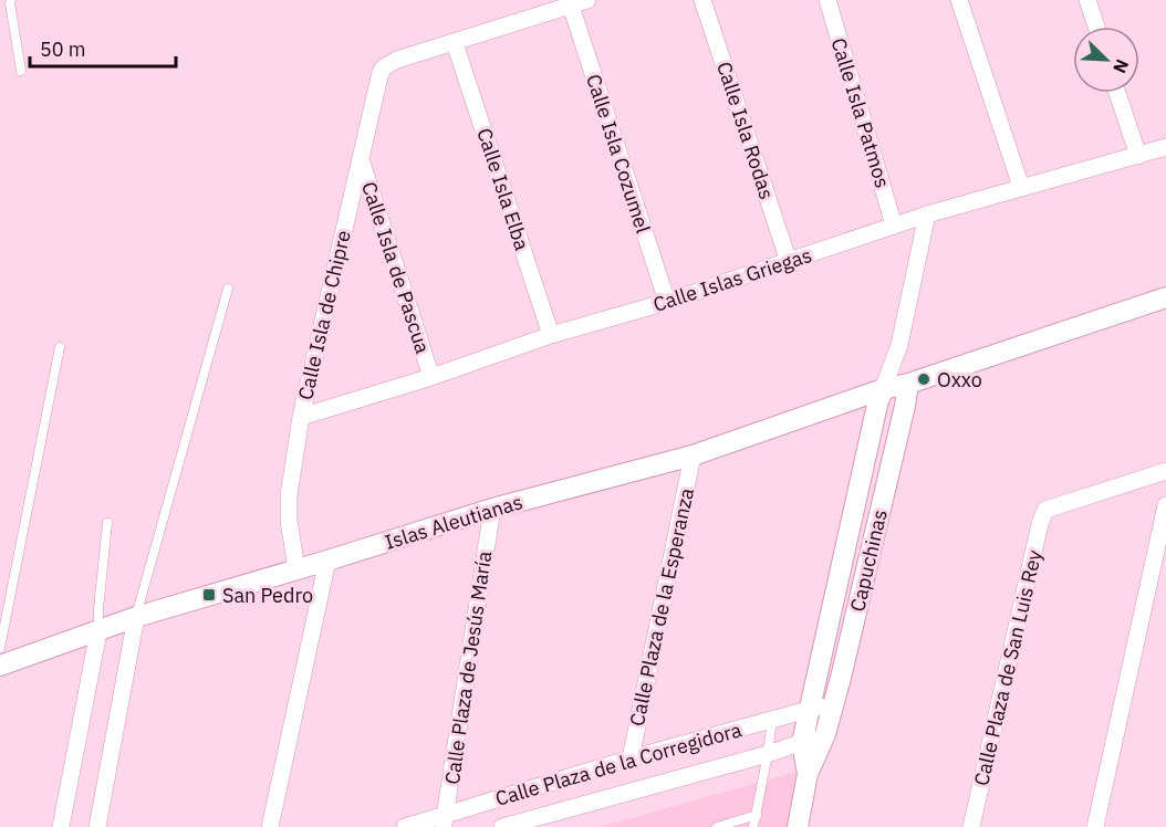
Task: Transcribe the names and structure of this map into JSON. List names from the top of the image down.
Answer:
{
  "streets": {
    "street": [
      "Calle Isla Patmos",
      "Calle Isla Rodas",
      "Calle Isla Cozumel",
      "Calle Isla Elba",
      "Calle Isla de Pascua",
      "Calle Islas Griegas",
      "Calle Isla de Chipre",
      "Islas Aleutianas",
      "Capuchinas",
      "Calle Plaza de la Esperanza",
      "Calle Plaza de Jesús María",
      "Calle Plaza de San Luis Rey",
      "Calle Plaza de la Corregidora"
    ]
  },
  "crossings": [
    ["Calle Isla Patmos", "Calle Islas Griegas"],
    ["Calle Isla Rodas", "Calle Islas Griegas"],
    ["Calle Isla Cozumel", "Calle Islas Griegas"],
    ["Calle Isla Elba", "Calle Islas Griegas"],
    ["Calle Isla Elba", "Calle Isla de Chipre"],
    ["Calle Isla de Pascua", "Calle Islas Griegas"],
    ["Calle Isla de Pascua", "Calle Isla de Chipre"],
    ["Calle Islas Griegas", "Calle Isla de Chipre"],
    ["Calle Islas Griegas", "Capuchinas"],
    ["Calle Isla de Chipre", "Islas Aleutianas"],
    ["Islas Aleutianas", "Capuchinas"],
    ["Islas Aleutianas", "Calle Plaza de la Esperanza"],
    ["Islas Aleutianas", "Calle Plaza de Jesús María"],
    ["Capuchinas", "Calle Plaza de la Corregidora"],
    ["Calle Plaza de la Esperanza", "Calle Plaza de la Corregidora"],
    ["Calle Plaza de Jesús María", "Calle Plaza de la Corregidora"]
  ],
  "places": {
    "other": ["Oxxo"],
    "transit": ["San Pedro"]
  },
  "scale_bar": "50 m",
  "north": "bottom right"
}
